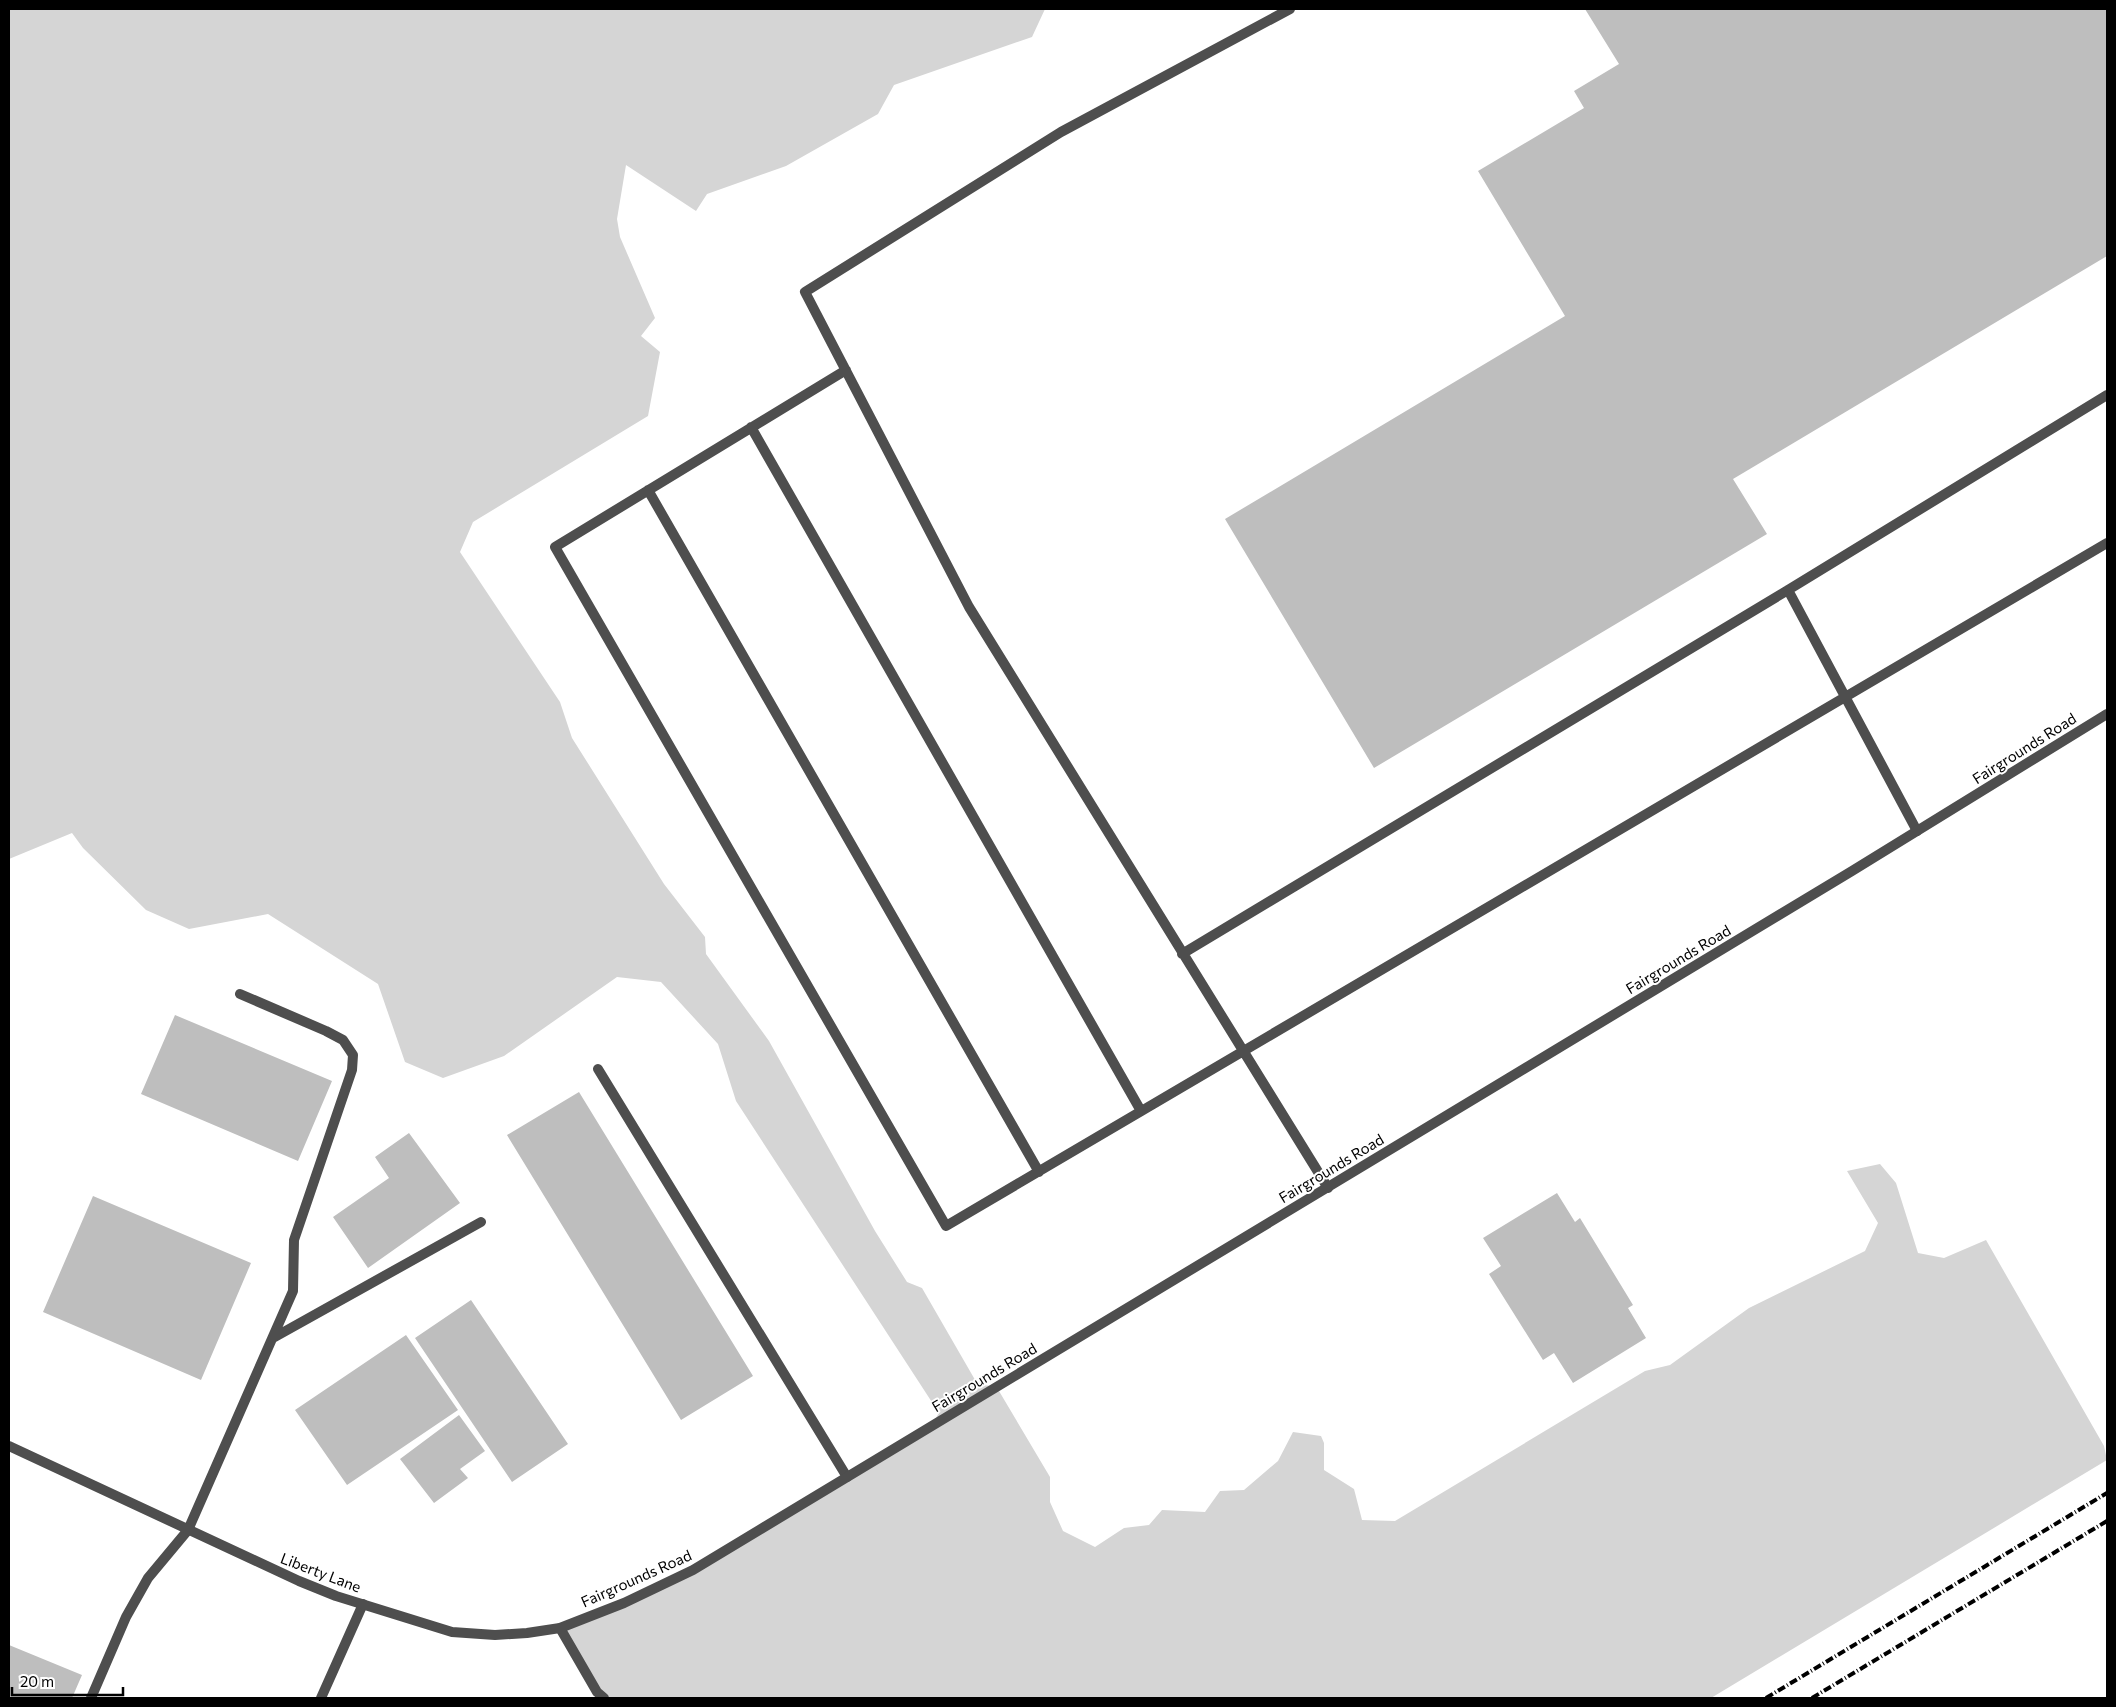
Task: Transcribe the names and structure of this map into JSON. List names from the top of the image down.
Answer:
{
  "streets": {
    "street": ["Fairgrounds Road", "Liberty Lane"]
  },
  "crossings": [
    ["Fairgrounds Road", "Liberty Lane"]
  ],
  "scale_bar": "20 m"
}
